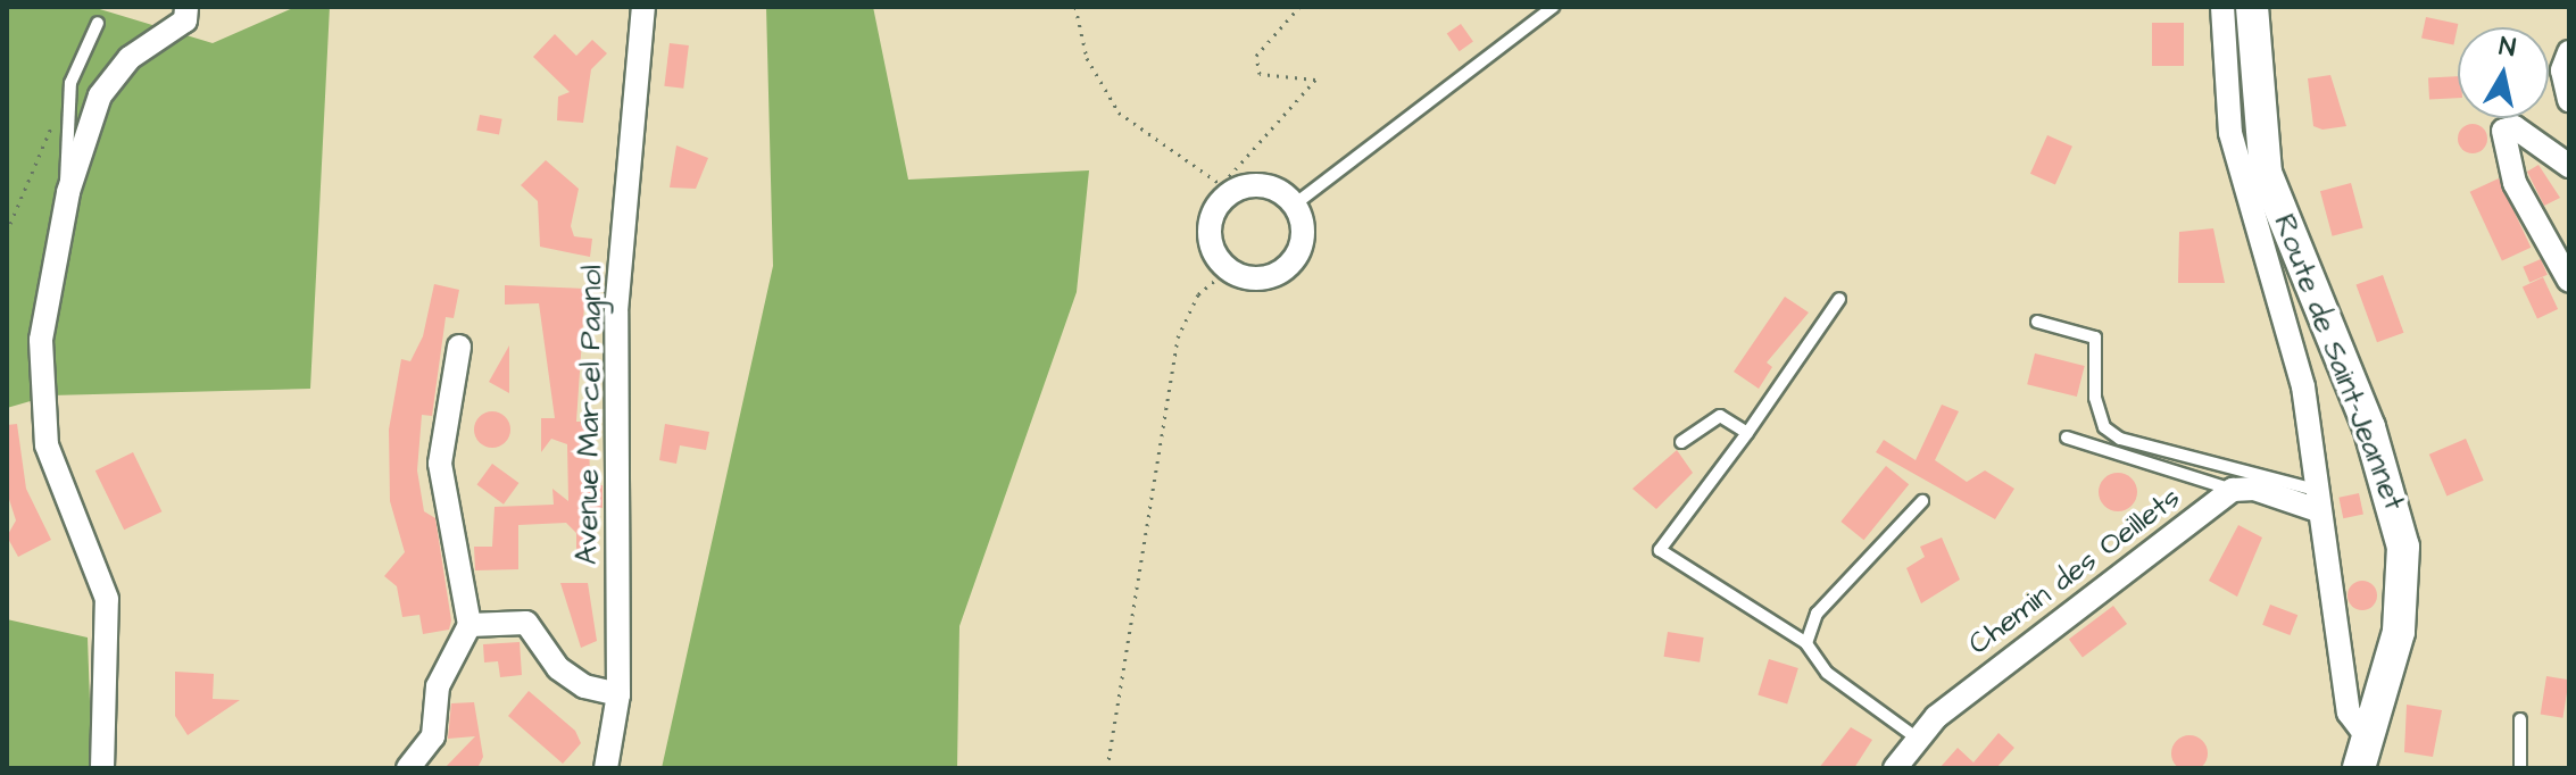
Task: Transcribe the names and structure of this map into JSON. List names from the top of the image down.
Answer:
{
  "streets": {
    "main road": ["Route de Saint-Jeannet"],
    "street": ["Avenue Marcel Pagnol", "Chemin des Oeillets"]
  },
  "north": "top"
}
